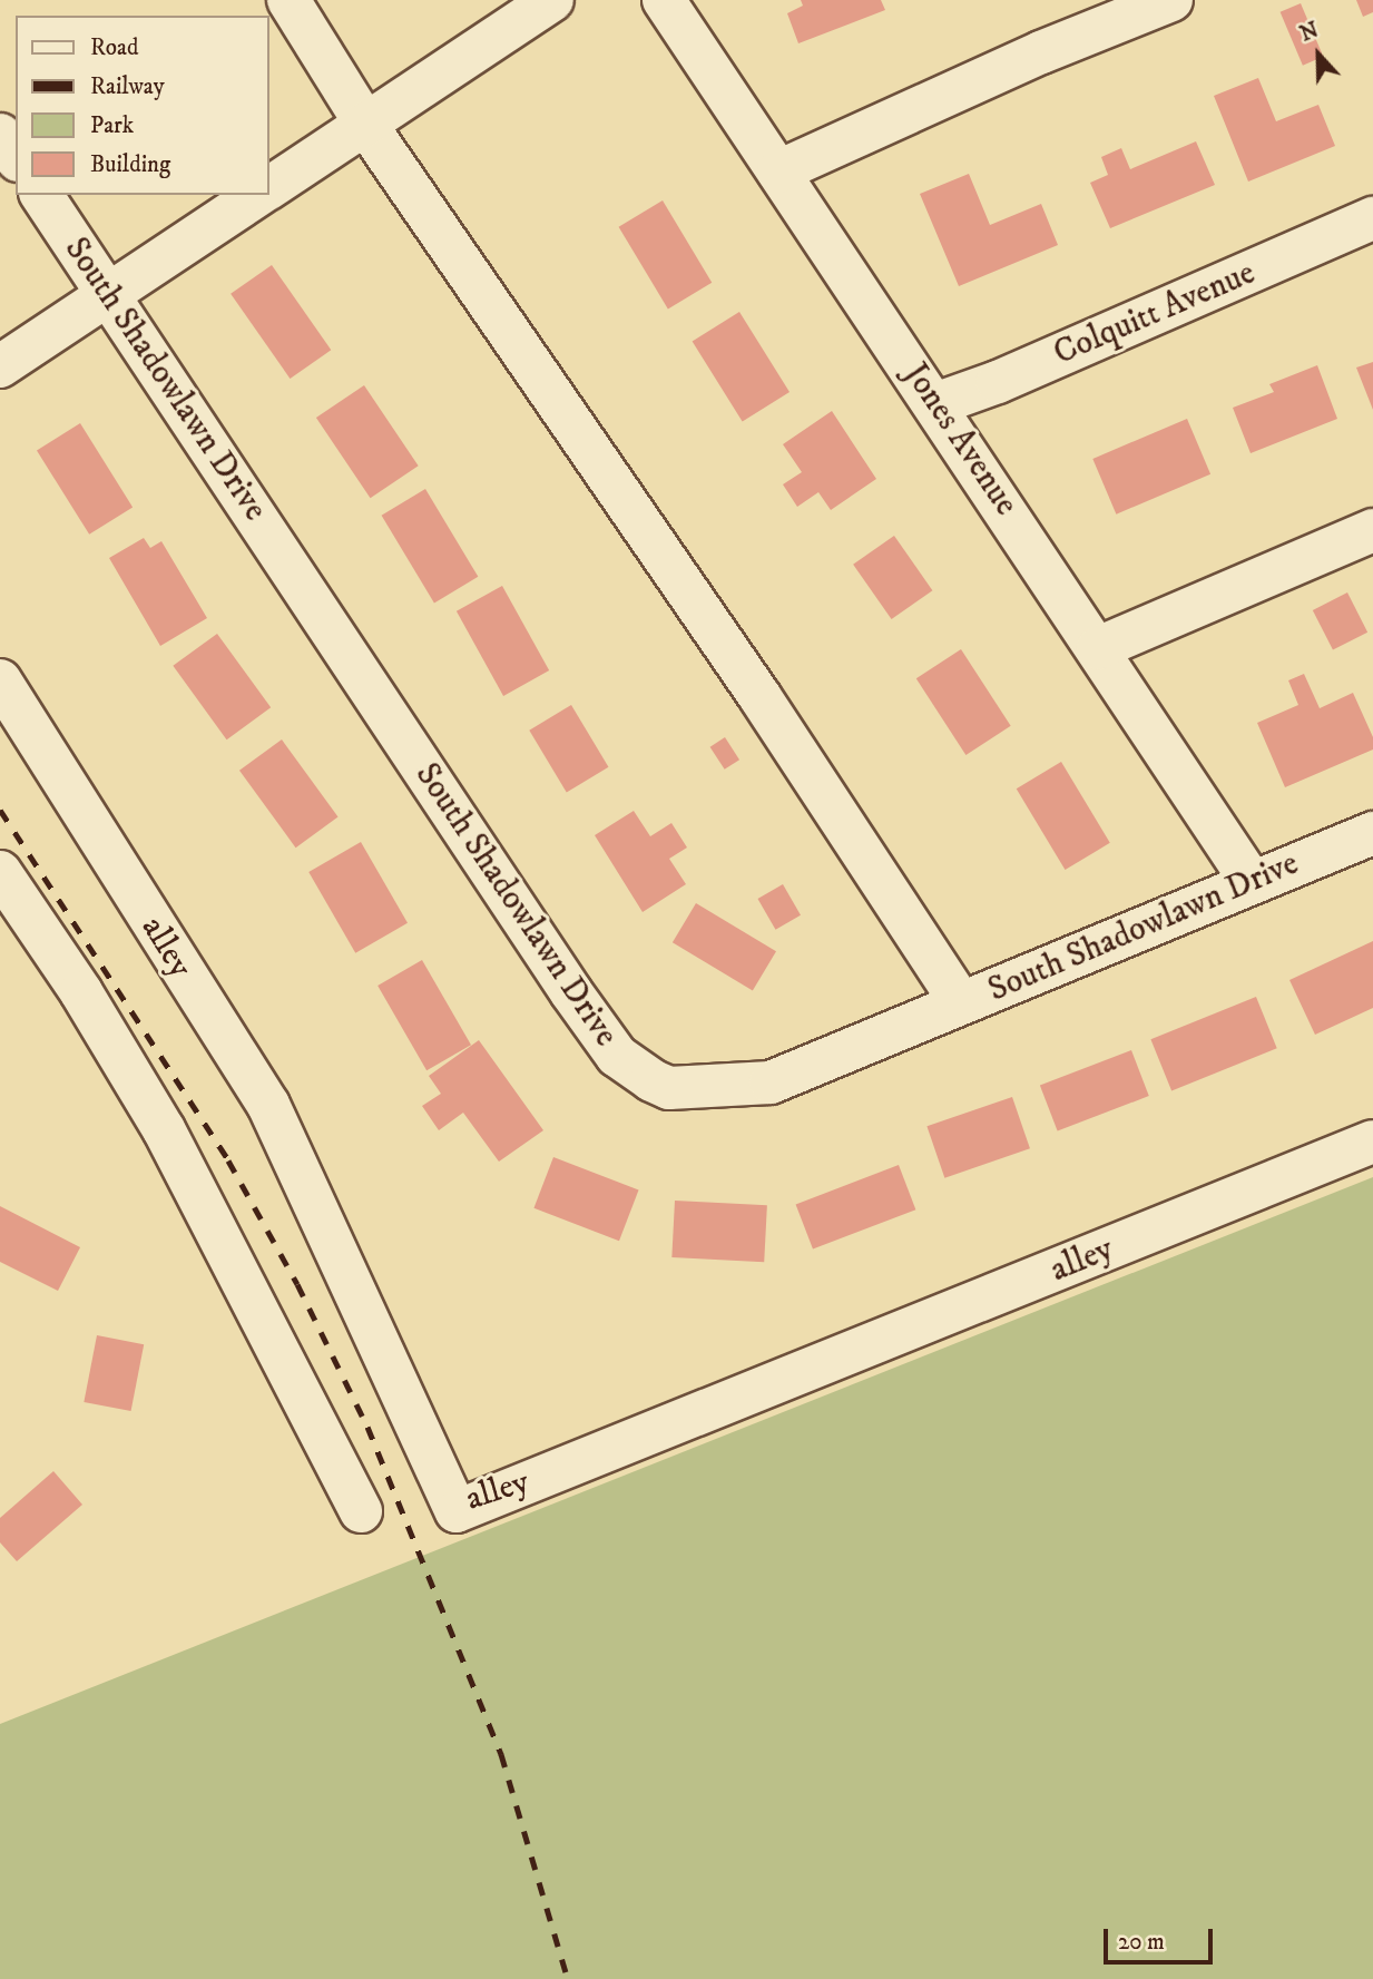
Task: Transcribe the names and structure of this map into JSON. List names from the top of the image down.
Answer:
{
  "streets": {
    "street": [
      "Colquitt Avenue",
      "South Shadowlawn Drive",
      "Jones Avenue",
      "alley"
    ]
  },
  "crossings": [
    ["Colquitt Avenue", "Jones Avenue"],
    ["South Shadowlawn Drive", "Jones Avenue"]
  ],
  "legend": [
    "Road",
    "Railway",
    "Park",
    "Building"
  ],
  "scale_bar": "20 m",
  "north": "top"
}
